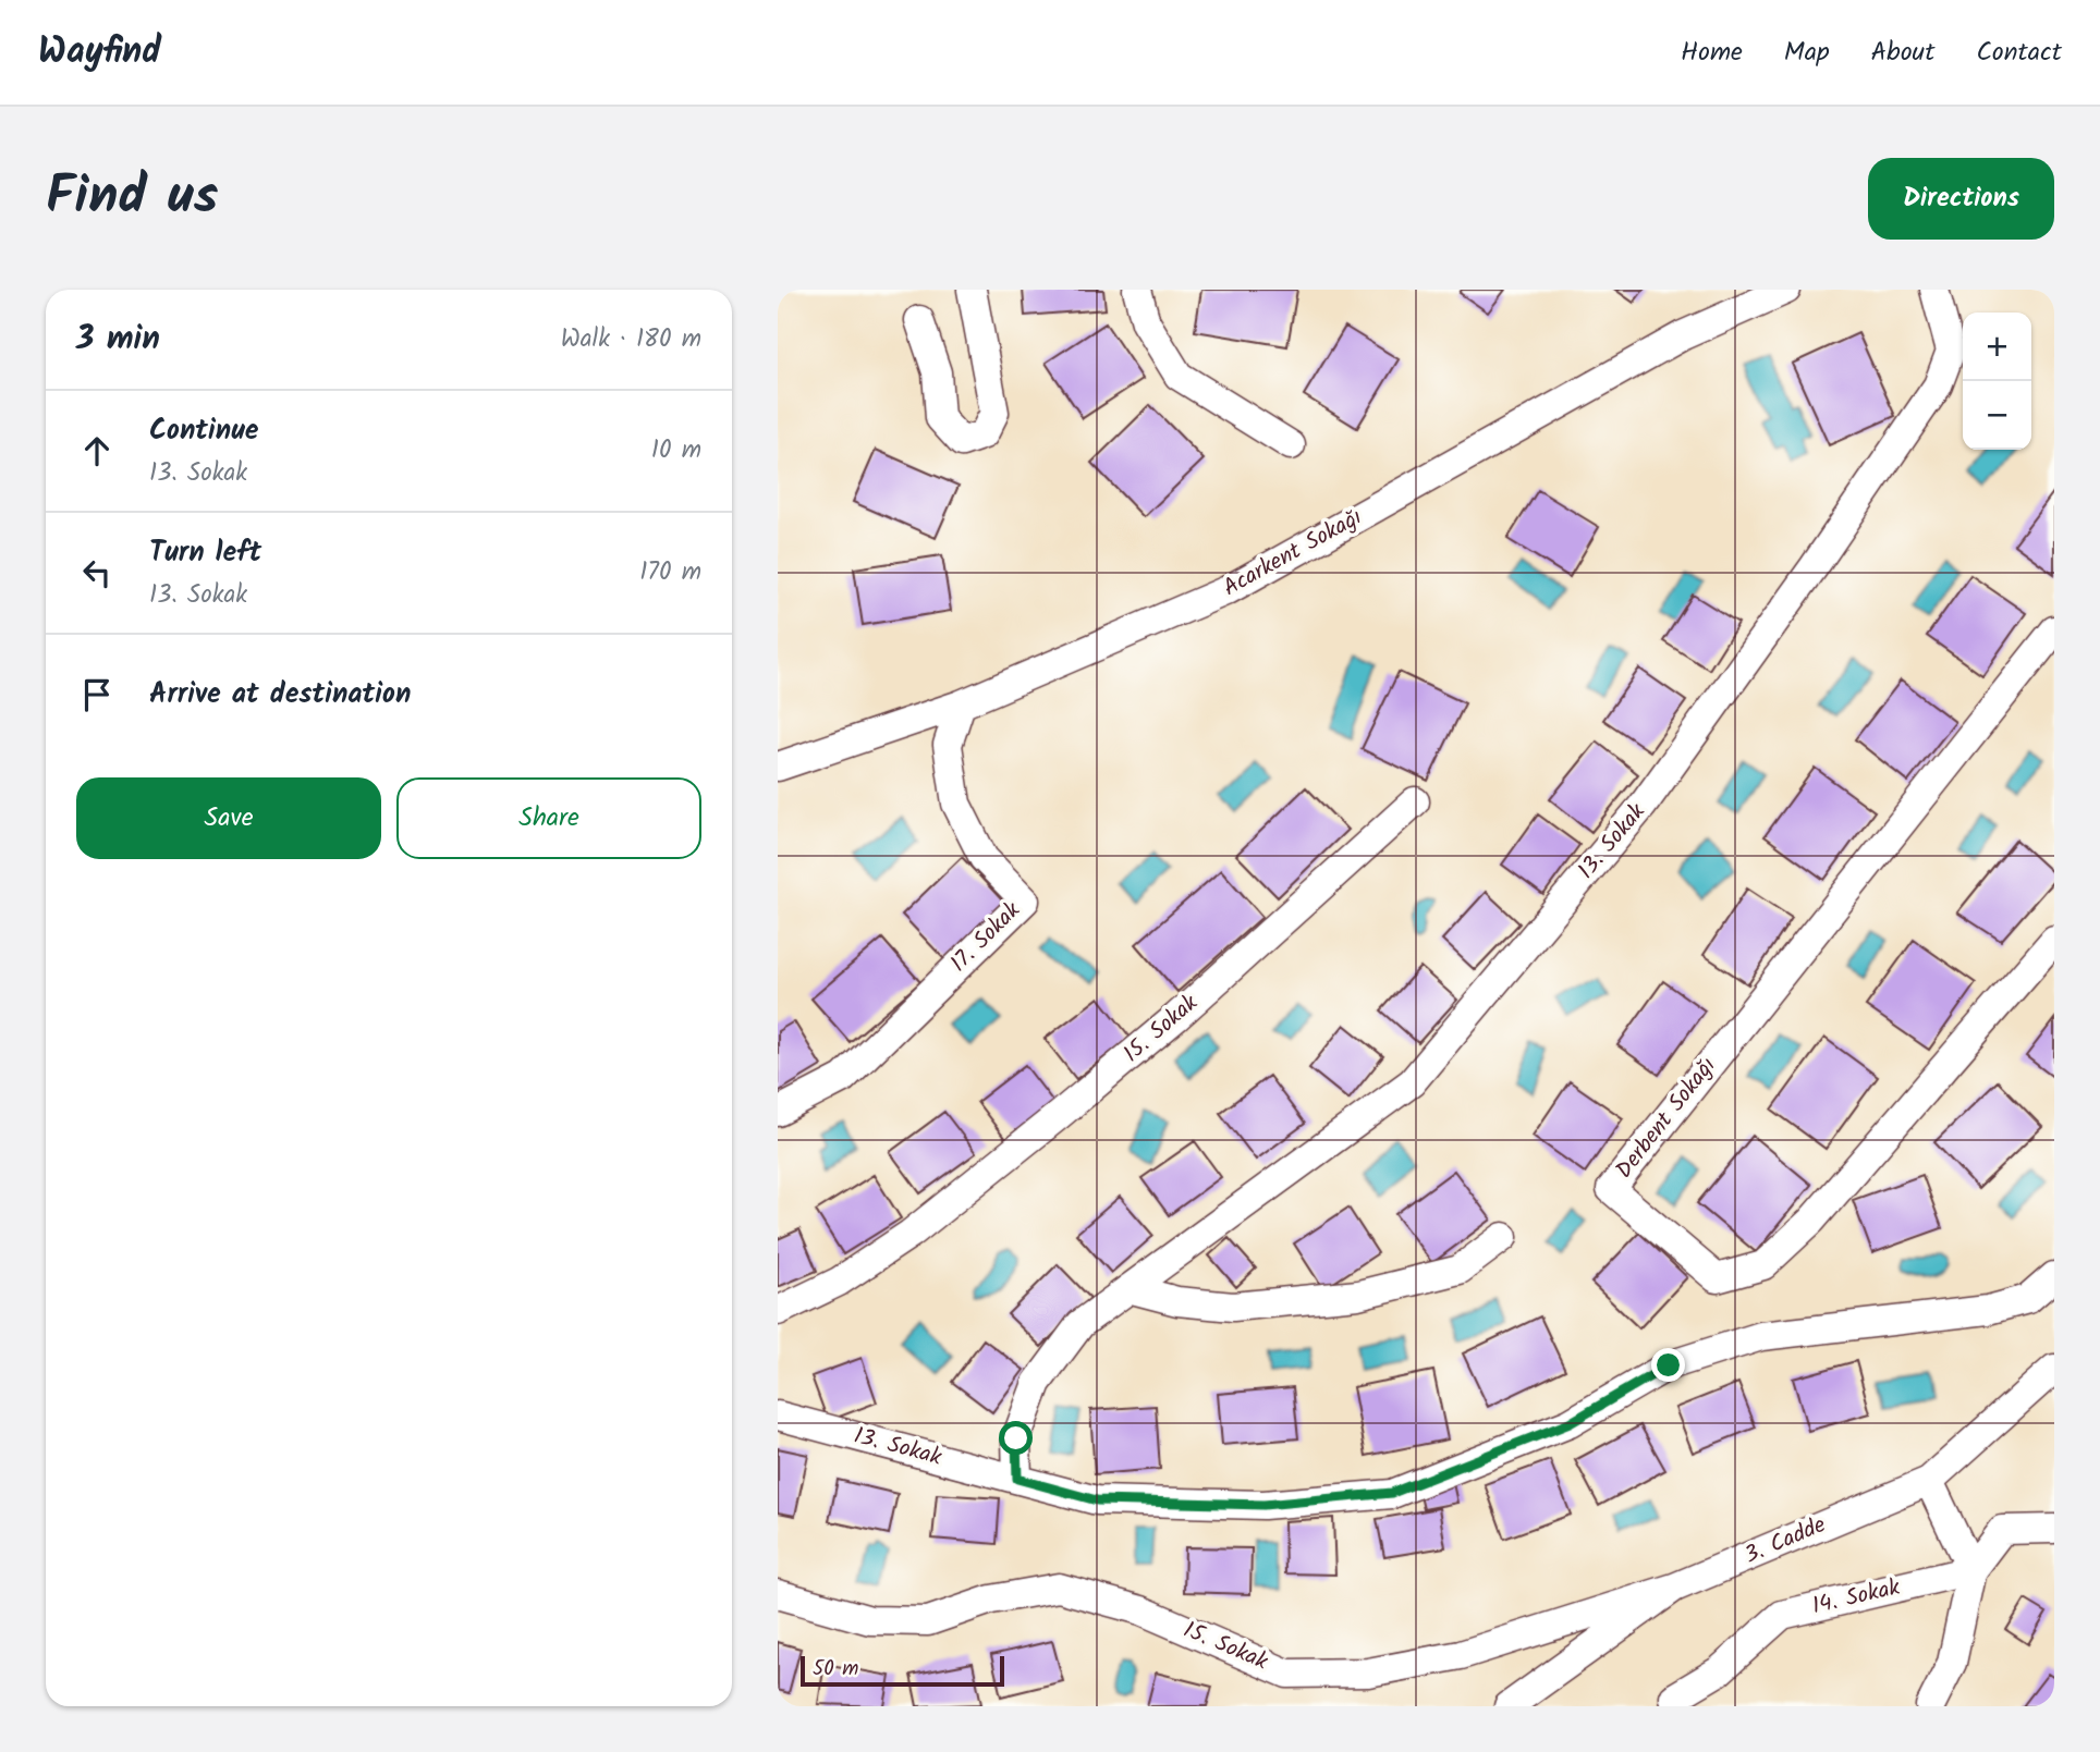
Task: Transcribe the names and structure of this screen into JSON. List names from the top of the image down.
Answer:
{
  "streets": {
    "street": [
      "Acarkent Sokağı",
      "13. Sokak",
      "17. Sokak",
      "15. Sokak",
      "Derbent Sokağı",
      "3. Cadde",
      "14. Sokak"
    ]
  },
  "crossings": [
    ["Acarkent Sokağı", "17. Sokak"],
    ["15. Sokak", "3. Cadde"]
  ],
  "scale_bar": "50 m",
  "page": {
    "header": "Wayfind",
    "nav": [
      "Home",
      "Map",
      "About",
      "Contact"
    ],
    "title": "Find us",
    "buttons": [
      "Directions",
      ["Save", "Share"]
    ],
    "heading": ["3 min", "Walk · 180 m"],
    "map_buttons": ["+", "−"],
    "list": [
      ["Continue", "13. Sokak", "10 m"],
      ["Turn left", "13. Sokak", "170 m"],
      "Arrive at destination"
    ],
    "scale": "50 m"
  }
}
